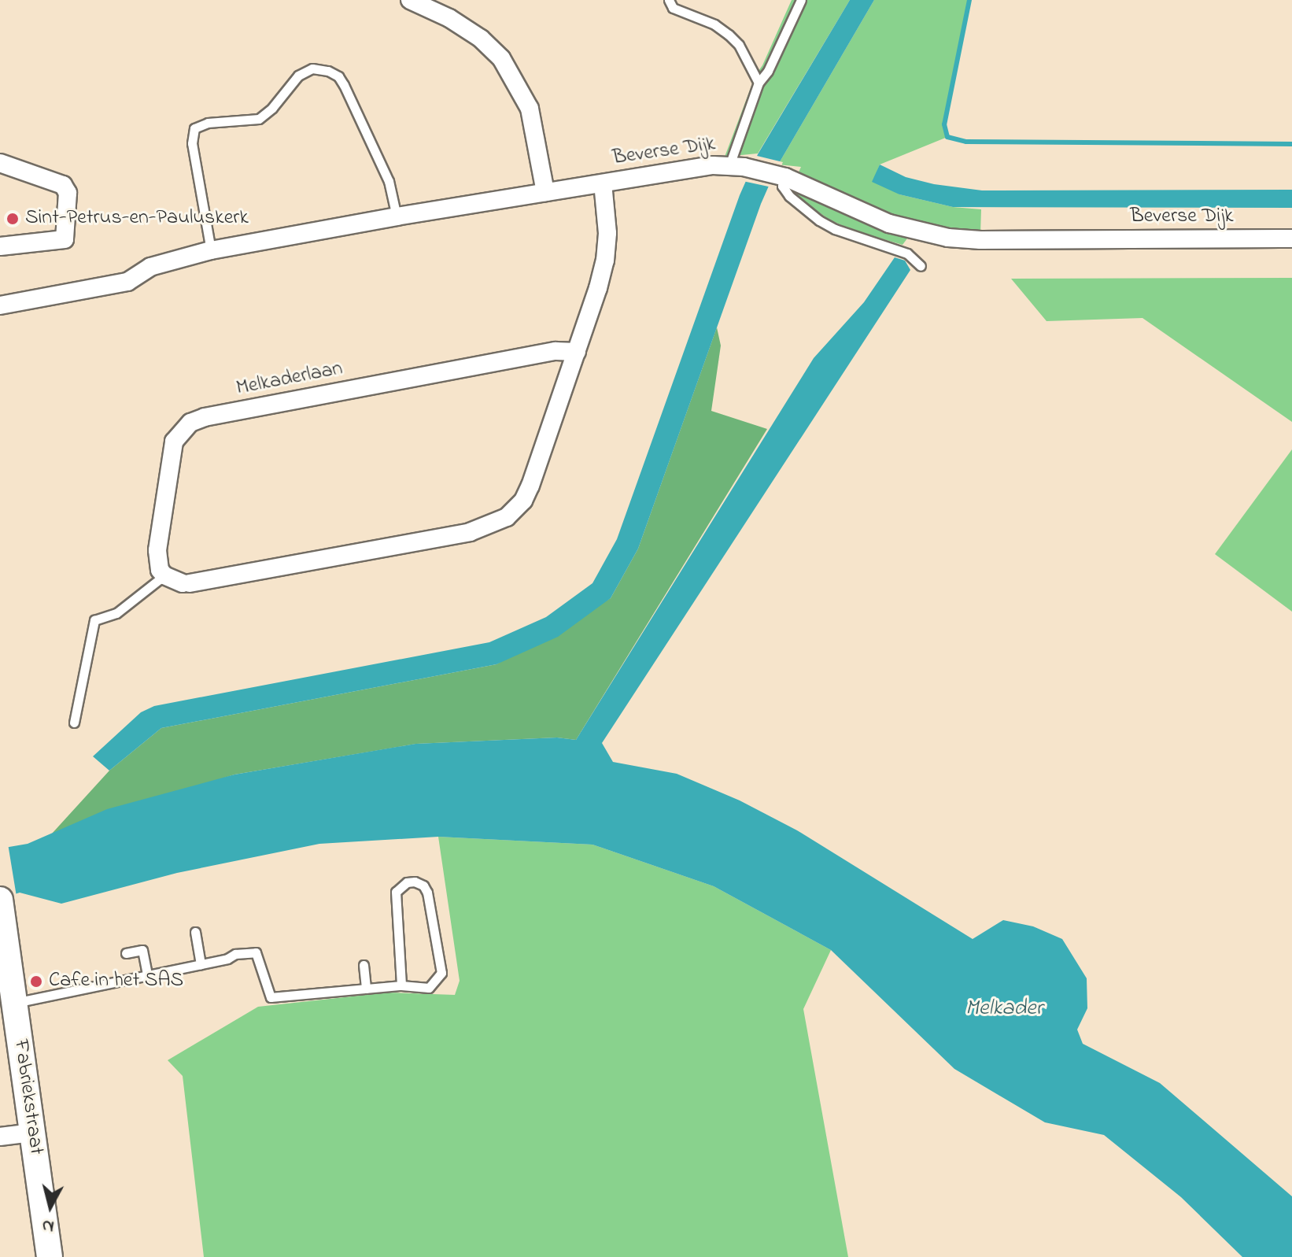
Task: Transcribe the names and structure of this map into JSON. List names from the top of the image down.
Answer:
{
  "streets": {
    "main road": ["Fabriekstraat"],
    "street": ["Beverse Dijk", "Melkaderlaan"]
  },
  "water": ["Melkader"],
  "places": ["Sint-Petrus-en-Pauluskerk", "Cafe in het SAS"],
  "north": "bottom"
}
